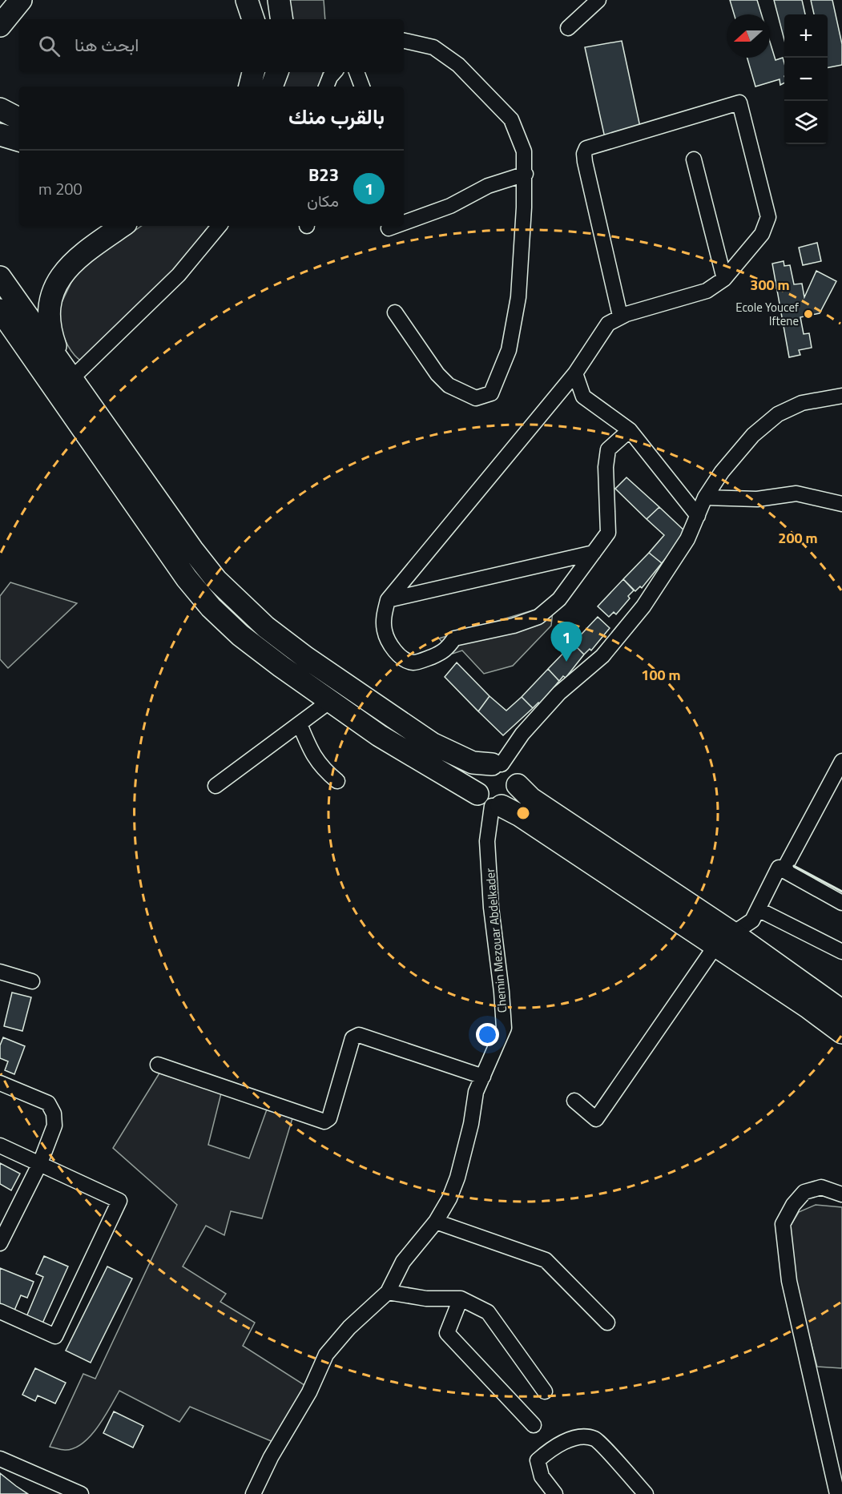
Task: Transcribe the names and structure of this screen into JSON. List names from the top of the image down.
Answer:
{
  "streets": {
    "street": ["Chemin Mezouar Abdelkader"]
  },
  "places": ["Ecole Youcef Iftene"],
  "north": "left",
  "page": {
    "map_buttons": ["+", "−"],
    "search": "ابحث هنا",
    "heading": "بالقرب منك",
    "list": [
      {
        "mark": "1",
        "name": "B23",
        "note": "مكان",
        "value": "200 m"
      }
    ],
    "pins": "1"
  },
  "rings": ["300 m", "200 m", "100 m"]
}
